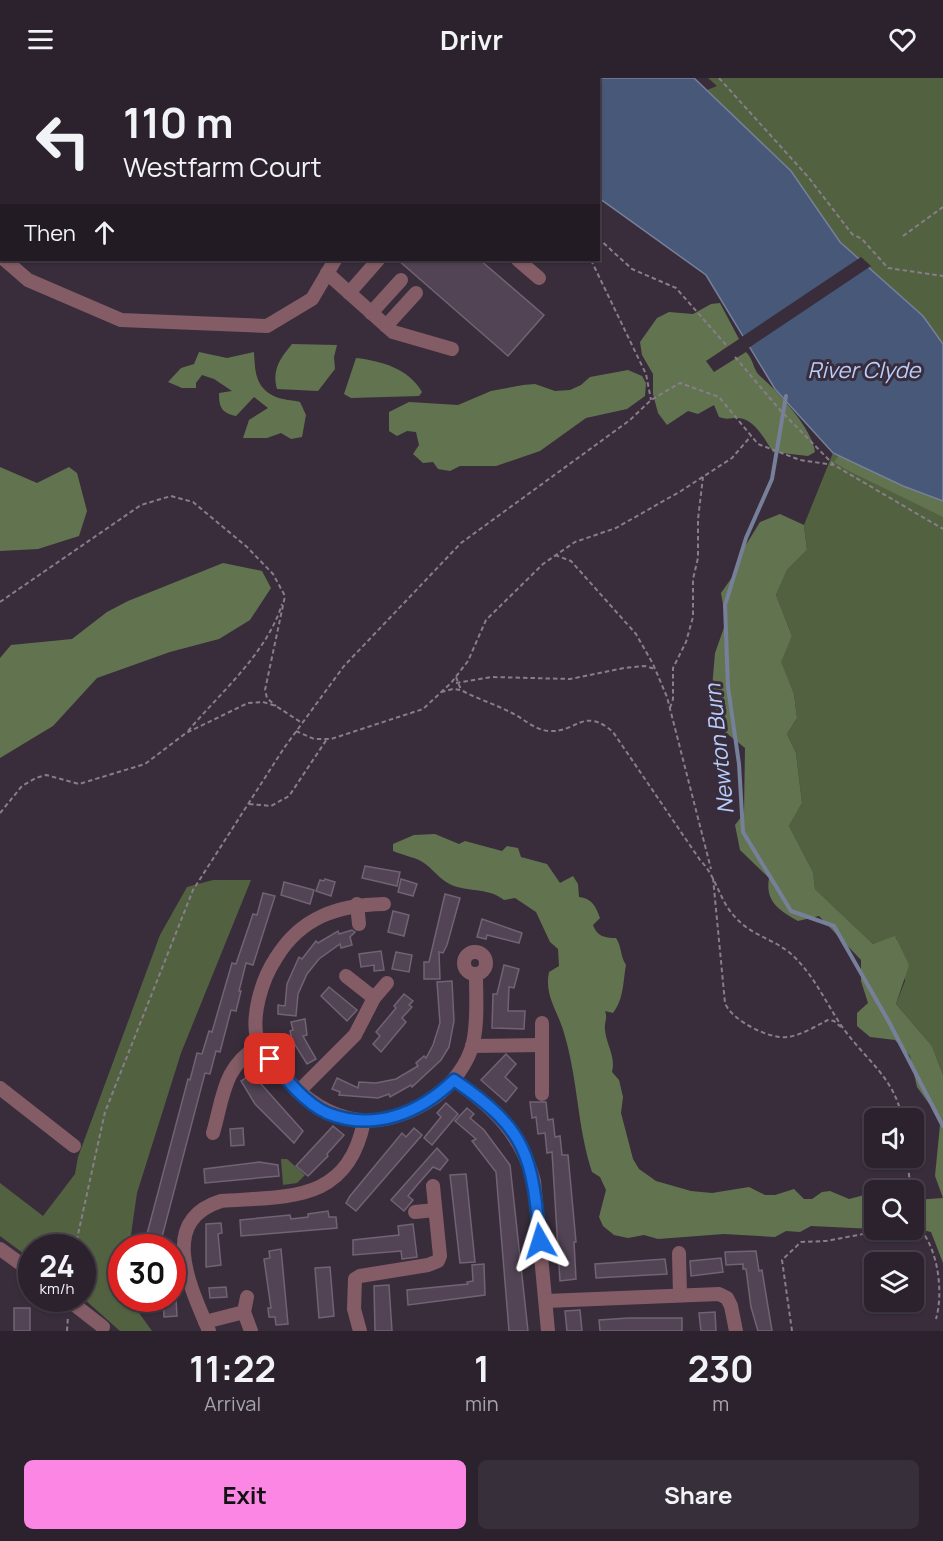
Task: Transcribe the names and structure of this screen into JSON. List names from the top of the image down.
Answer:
{
  "water": ["River Clyde", "Newton Burn"],
  "page": {
    "header": "Drivr",
    "turn": ["110 m", "Westfarm Court"],
    "then": "Then",
    "speed": "24 km/h",
    "limit": "30",
    "eta": [
      "11:22",
      "Arrival",
      "1",
      "min",
      "230",
      "m"
    ],
    "buttons": ["Exit", "Share"]
  }
}
